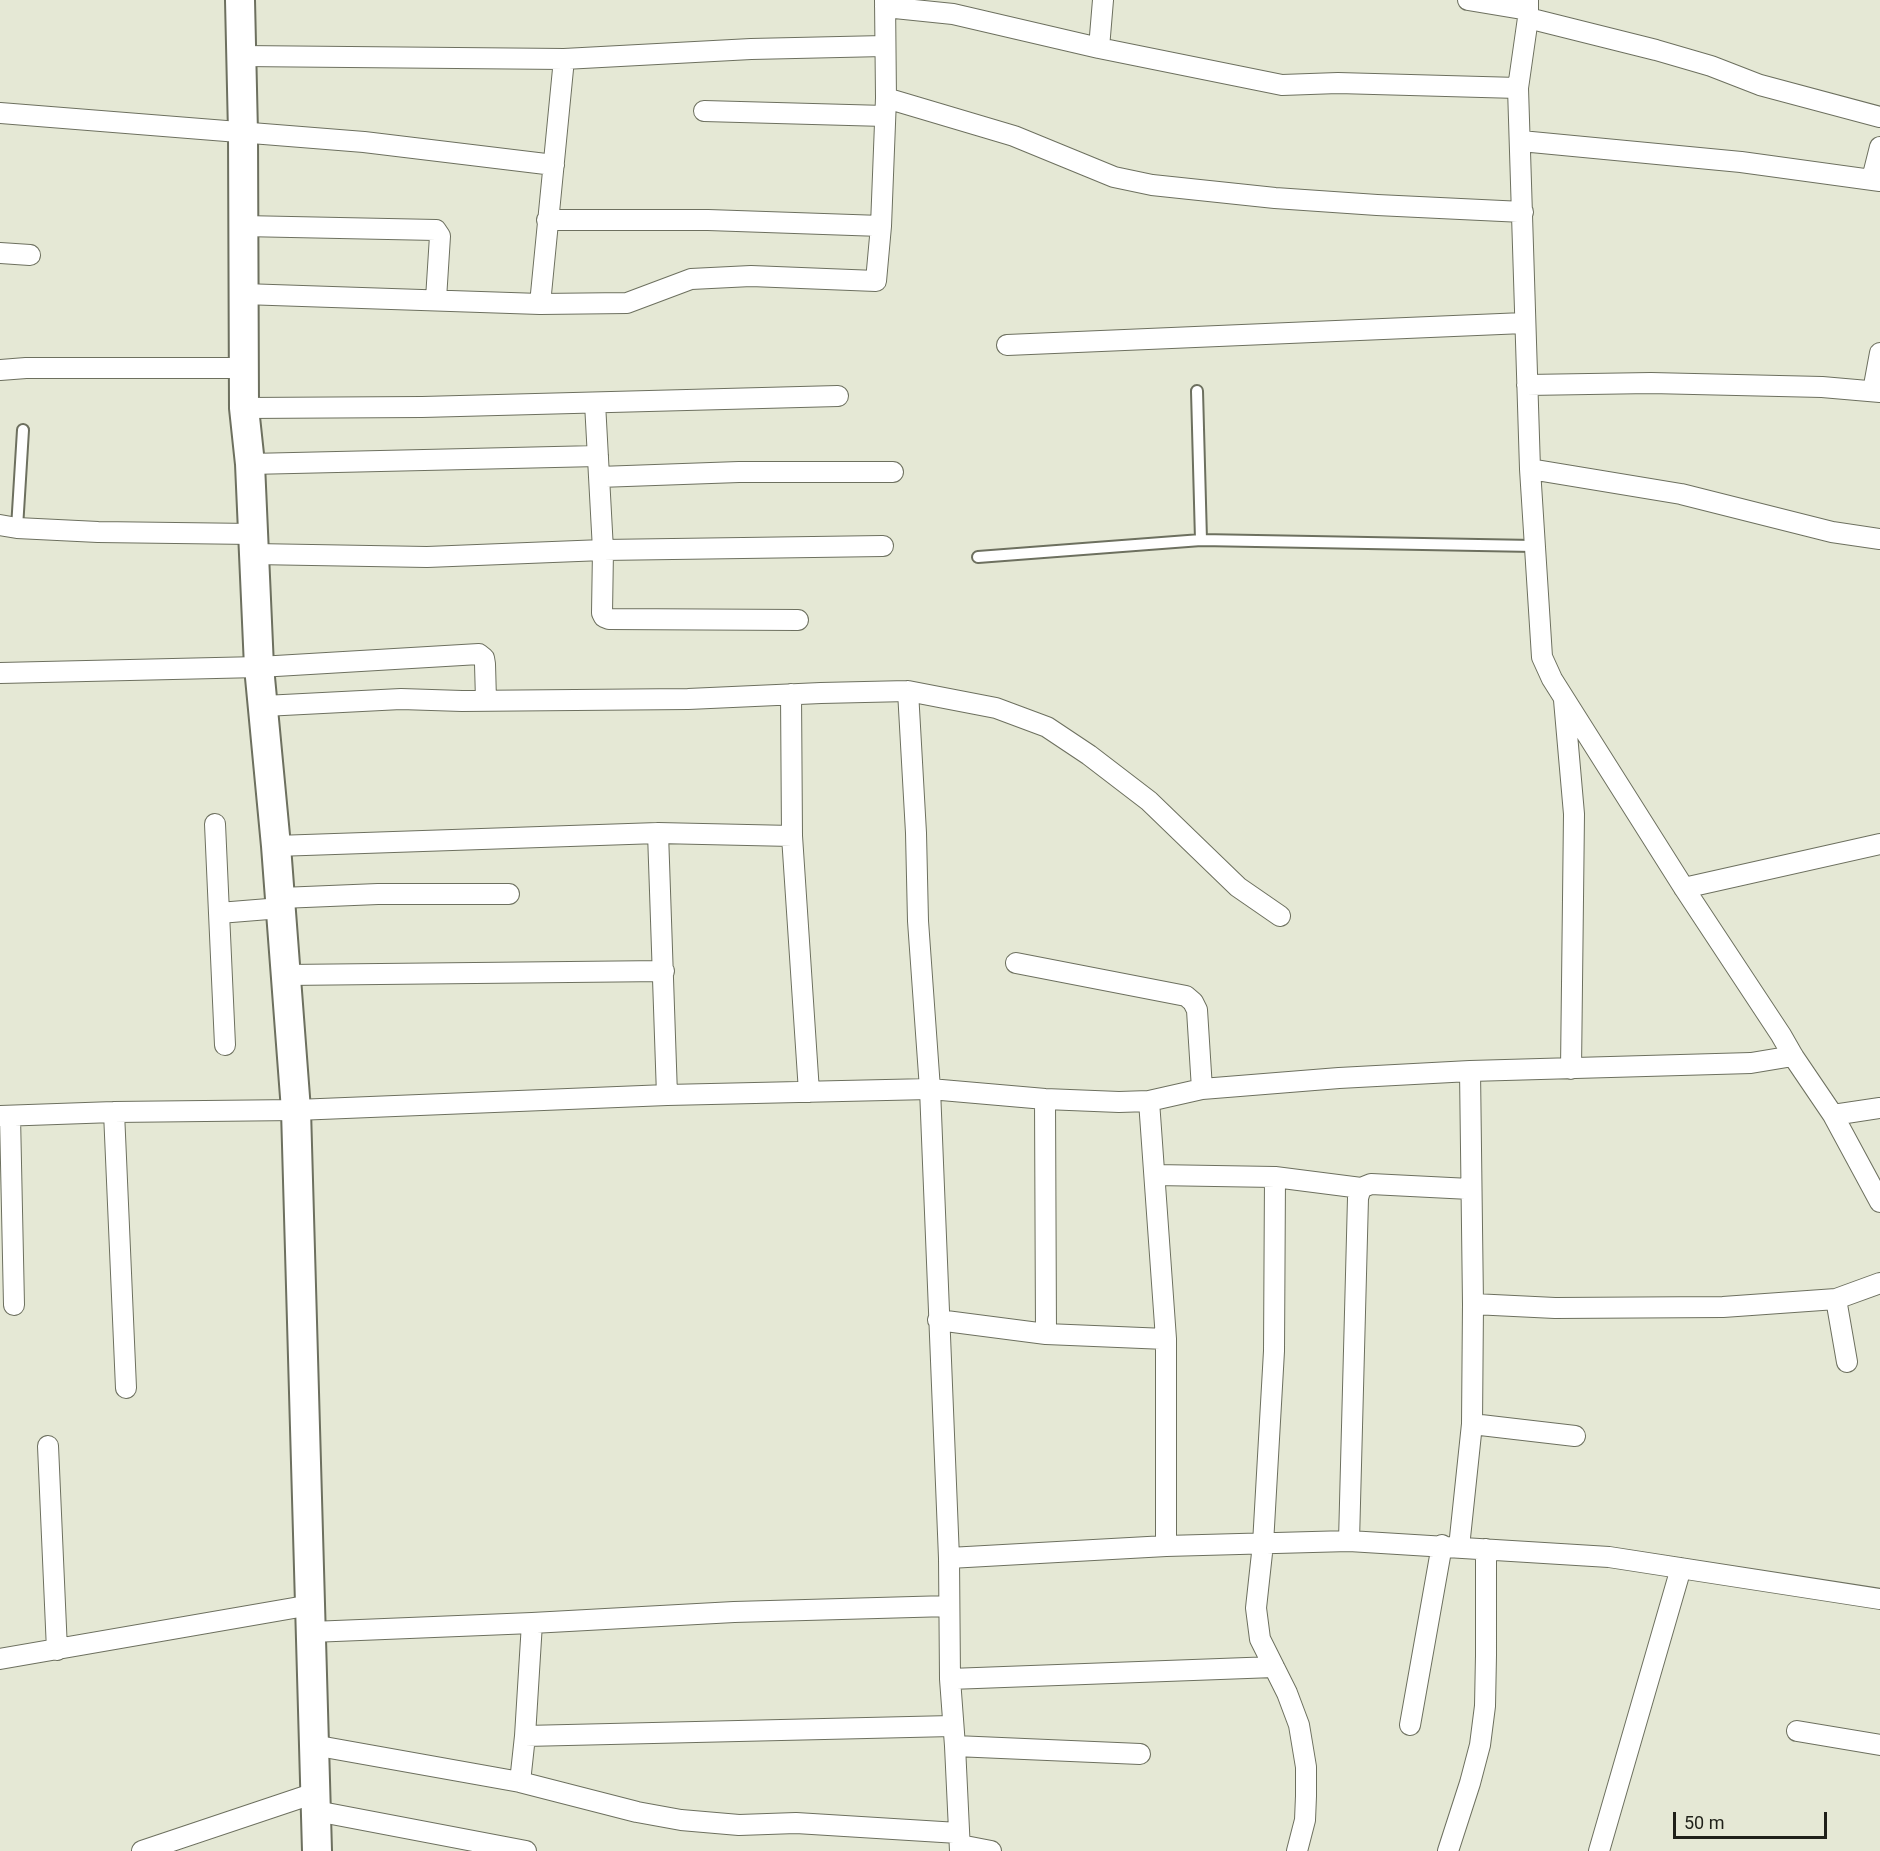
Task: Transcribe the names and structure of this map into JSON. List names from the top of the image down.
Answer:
{
  "scale_bar": "50 m"
}
